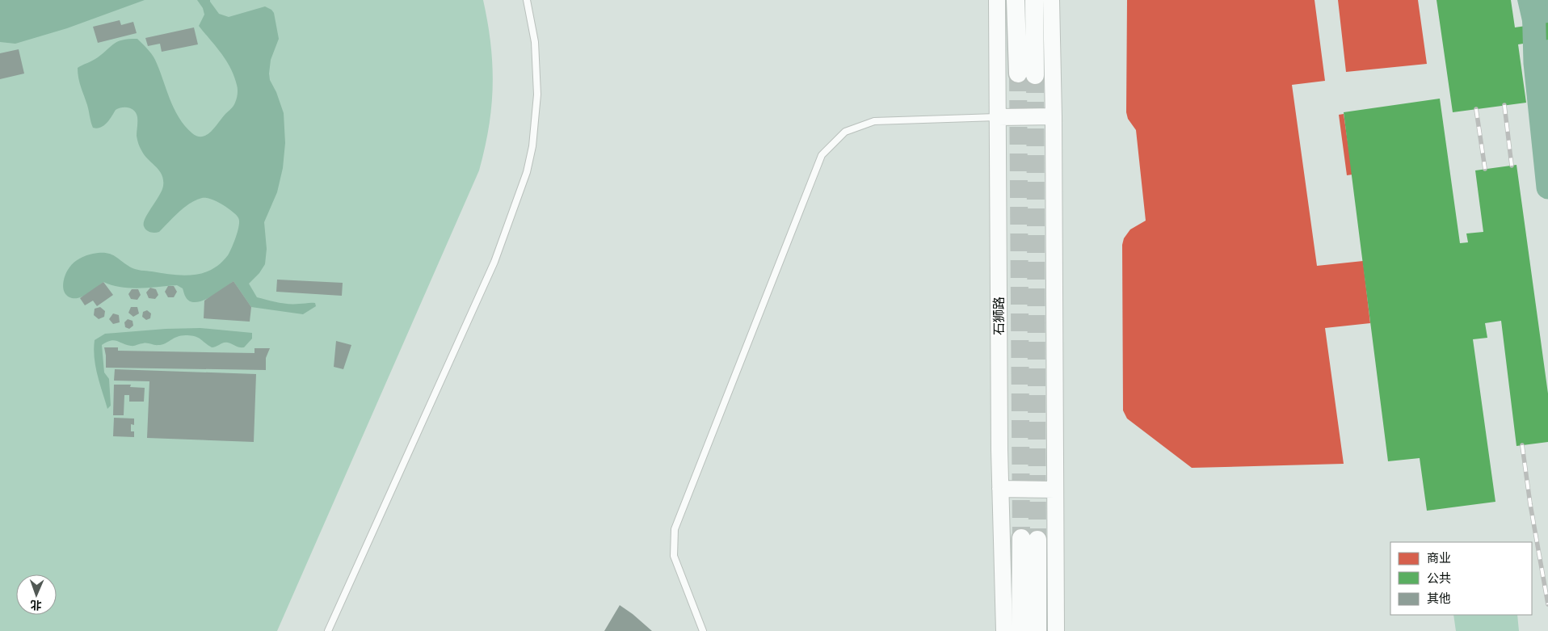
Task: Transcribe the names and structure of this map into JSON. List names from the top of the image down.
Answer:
{
  "streets": {
    "street": ["石狮路"]
  },
  "legend": ["商业", "公共", "其他"],
  "north": "bottom"
}
